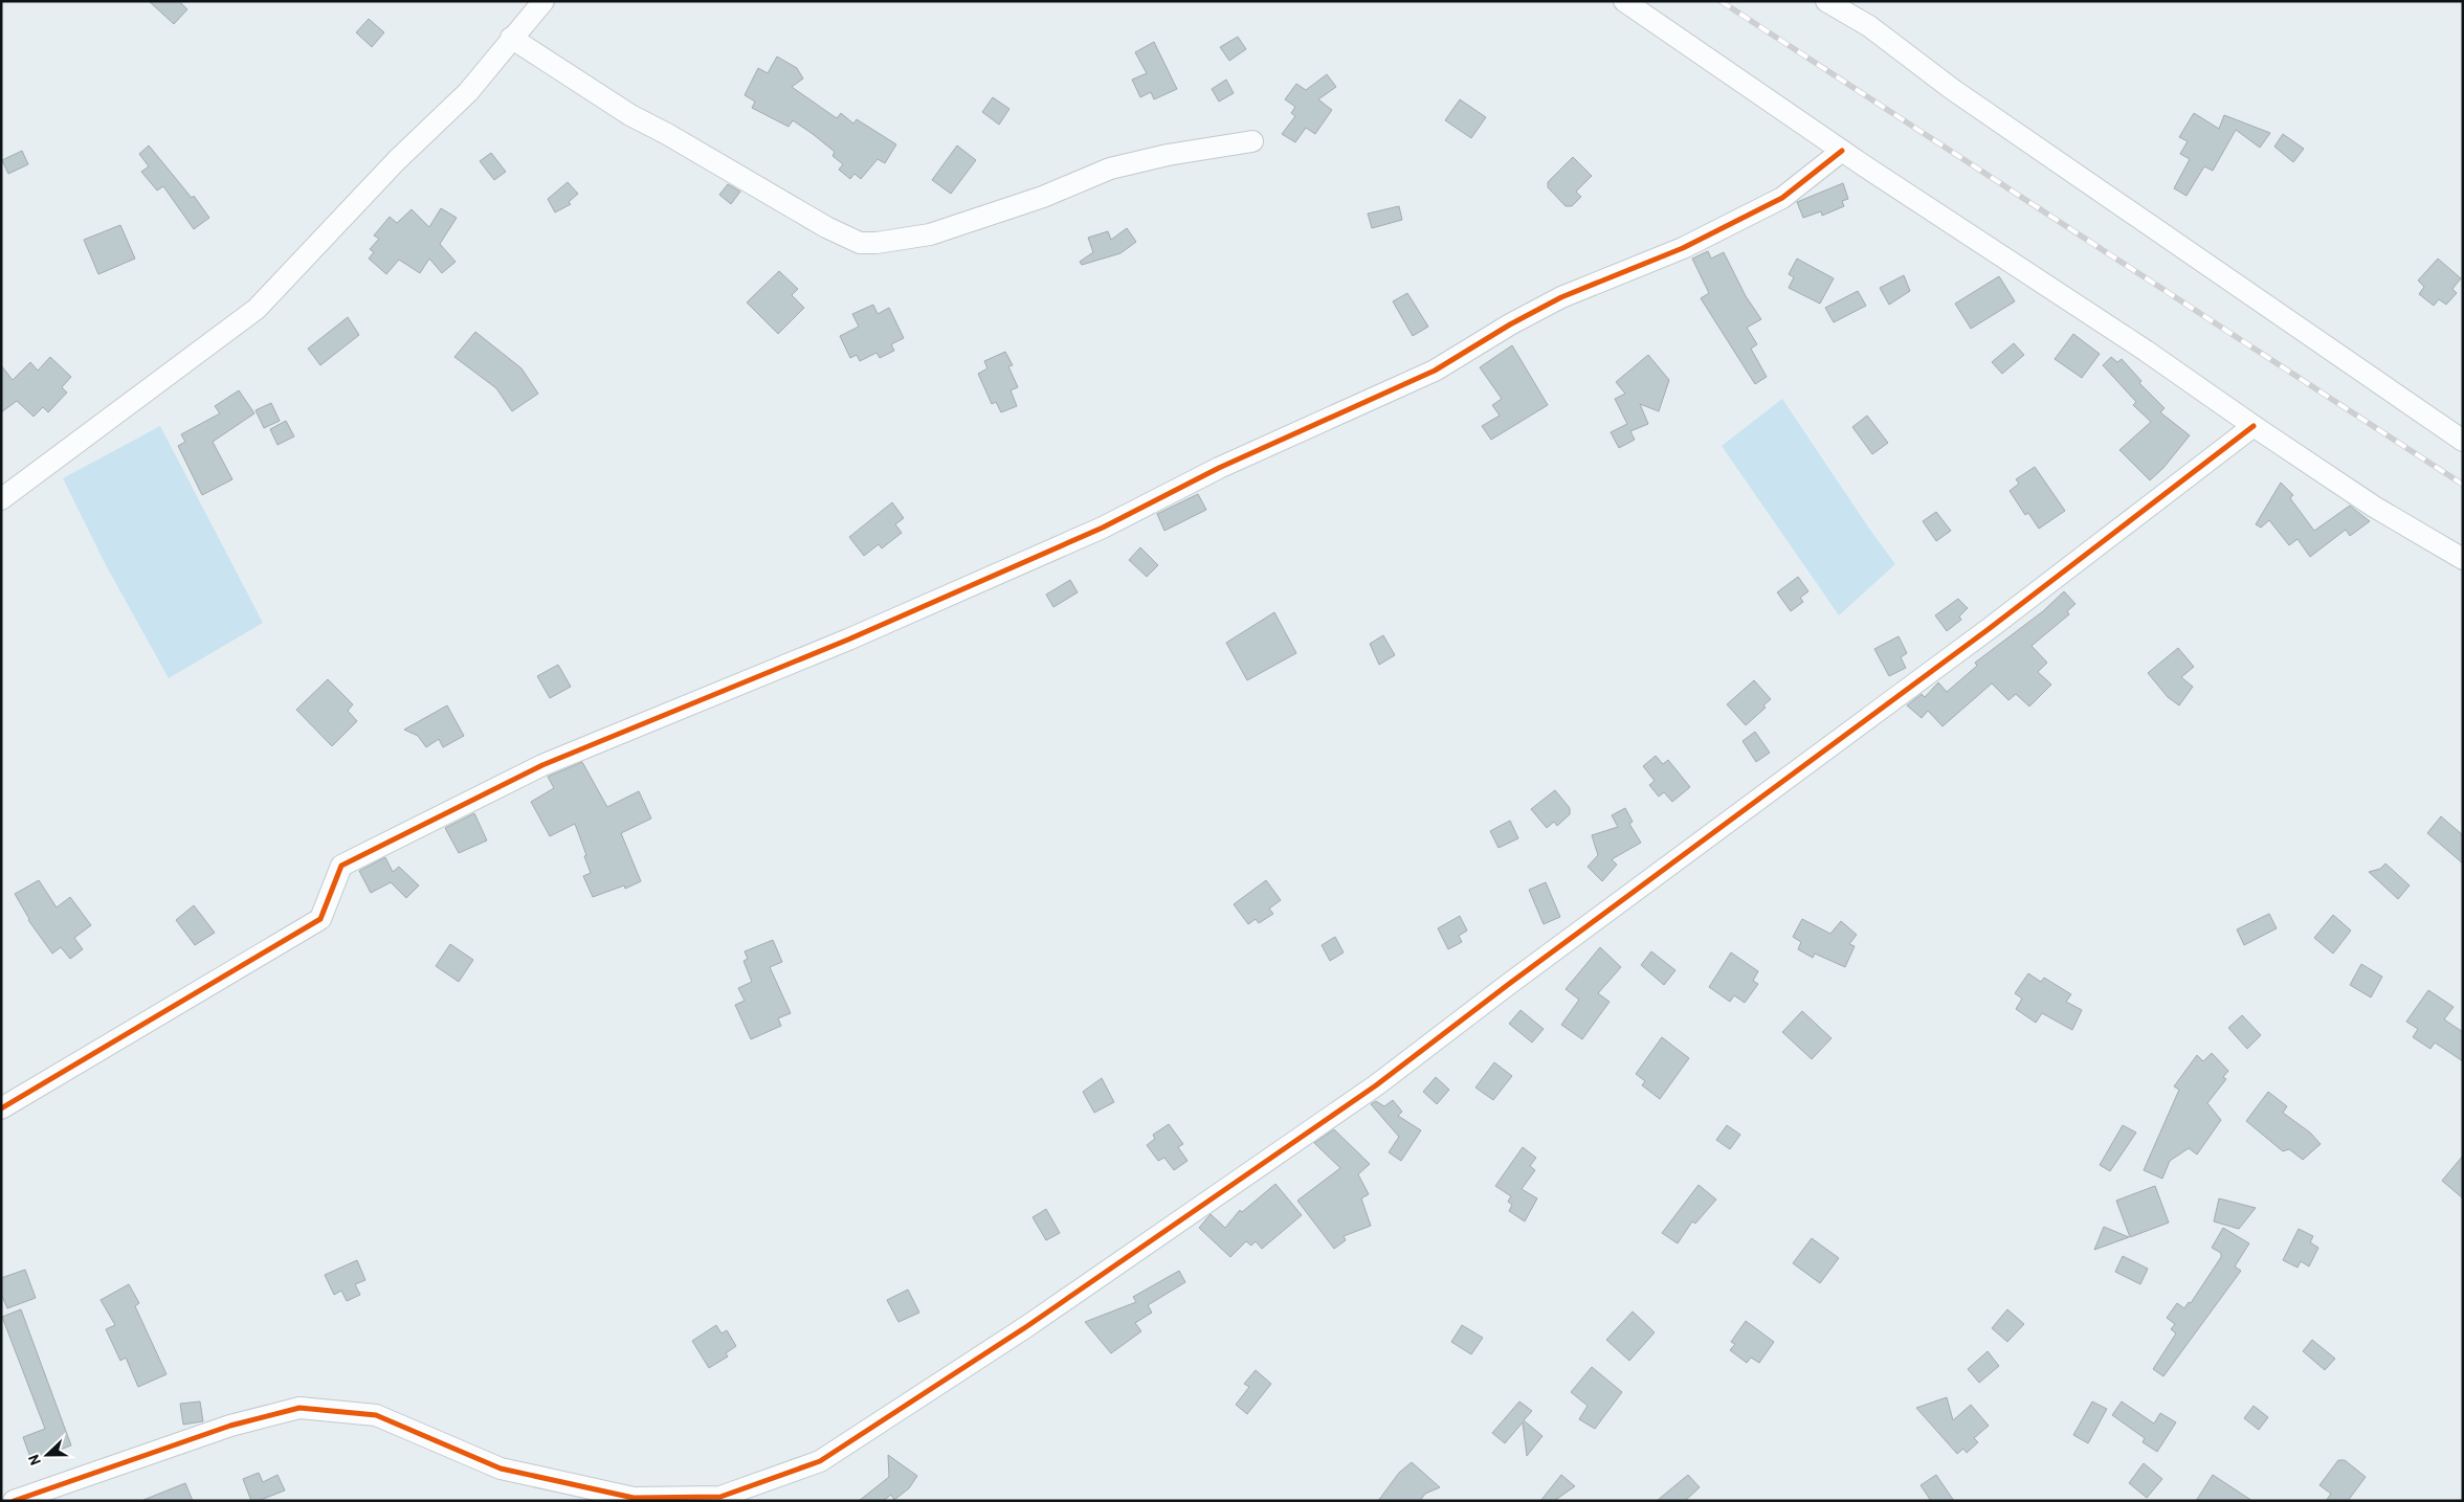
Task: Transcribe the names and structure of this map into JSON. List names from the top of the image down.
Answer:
{
  "north": "left"
}
